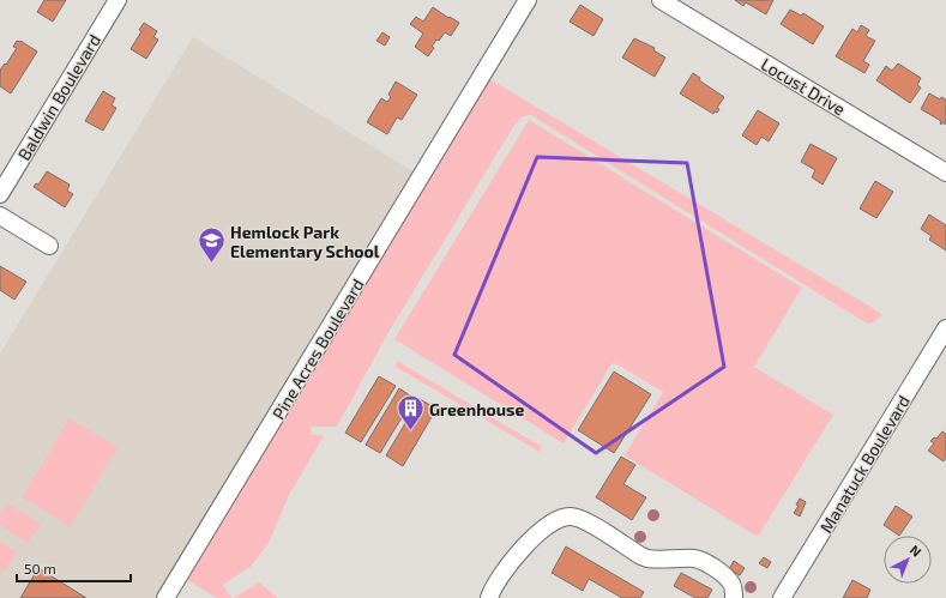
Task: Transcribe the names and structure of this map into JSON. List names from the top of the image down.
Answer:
{
  "streets": {
    "street": [
      "Locust Drive",
      "Baldwin Boulevard",
      "Pine Acres Boulevard",
      "Manatuck Boulevard"
    ]
  },
  "places": {
    "school or university": ["Hemlock Park Elementary School"],
    "building": ["Greenhouse"]
  },
  "scale_bar": "50 m",
  "north": "top right"
}
